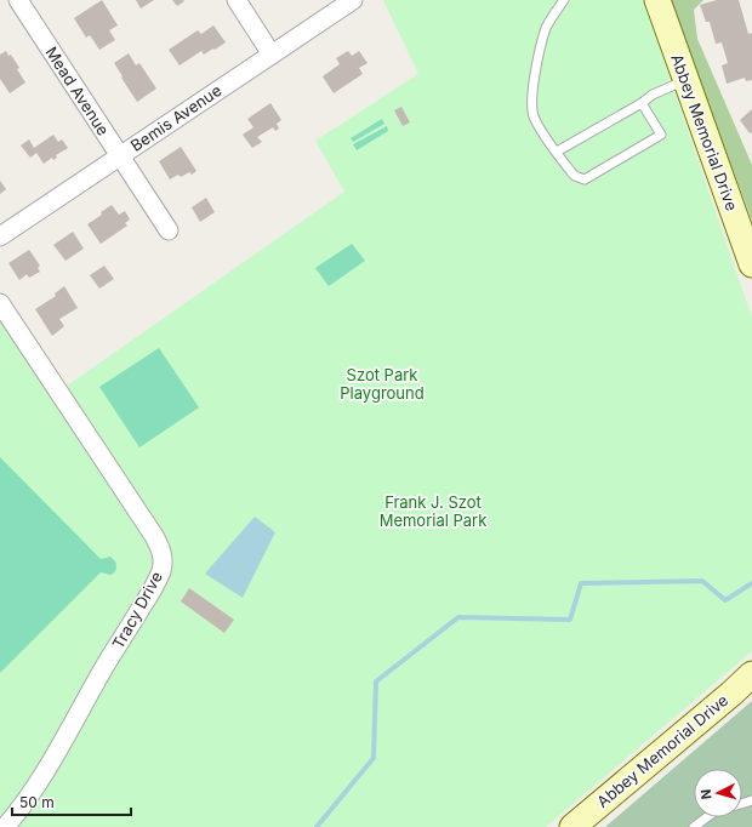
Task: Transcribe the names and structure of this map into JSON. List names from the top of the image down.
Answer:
{
  "streets": {
    "main road": ["Abbey Memorial Drive"],
    "street": ["Mead Avenue", "Bemis Avenue", "Tracy Drive"]
  },
  "crossings": [
    ["Mead Avenue", "Bemis Avenue"]
  ],
  "parks": ["Szot Park Playground", "Frank J. Szot Memorial Park"],
  "scale_bar": "50 m",
  "north": "left"
}
